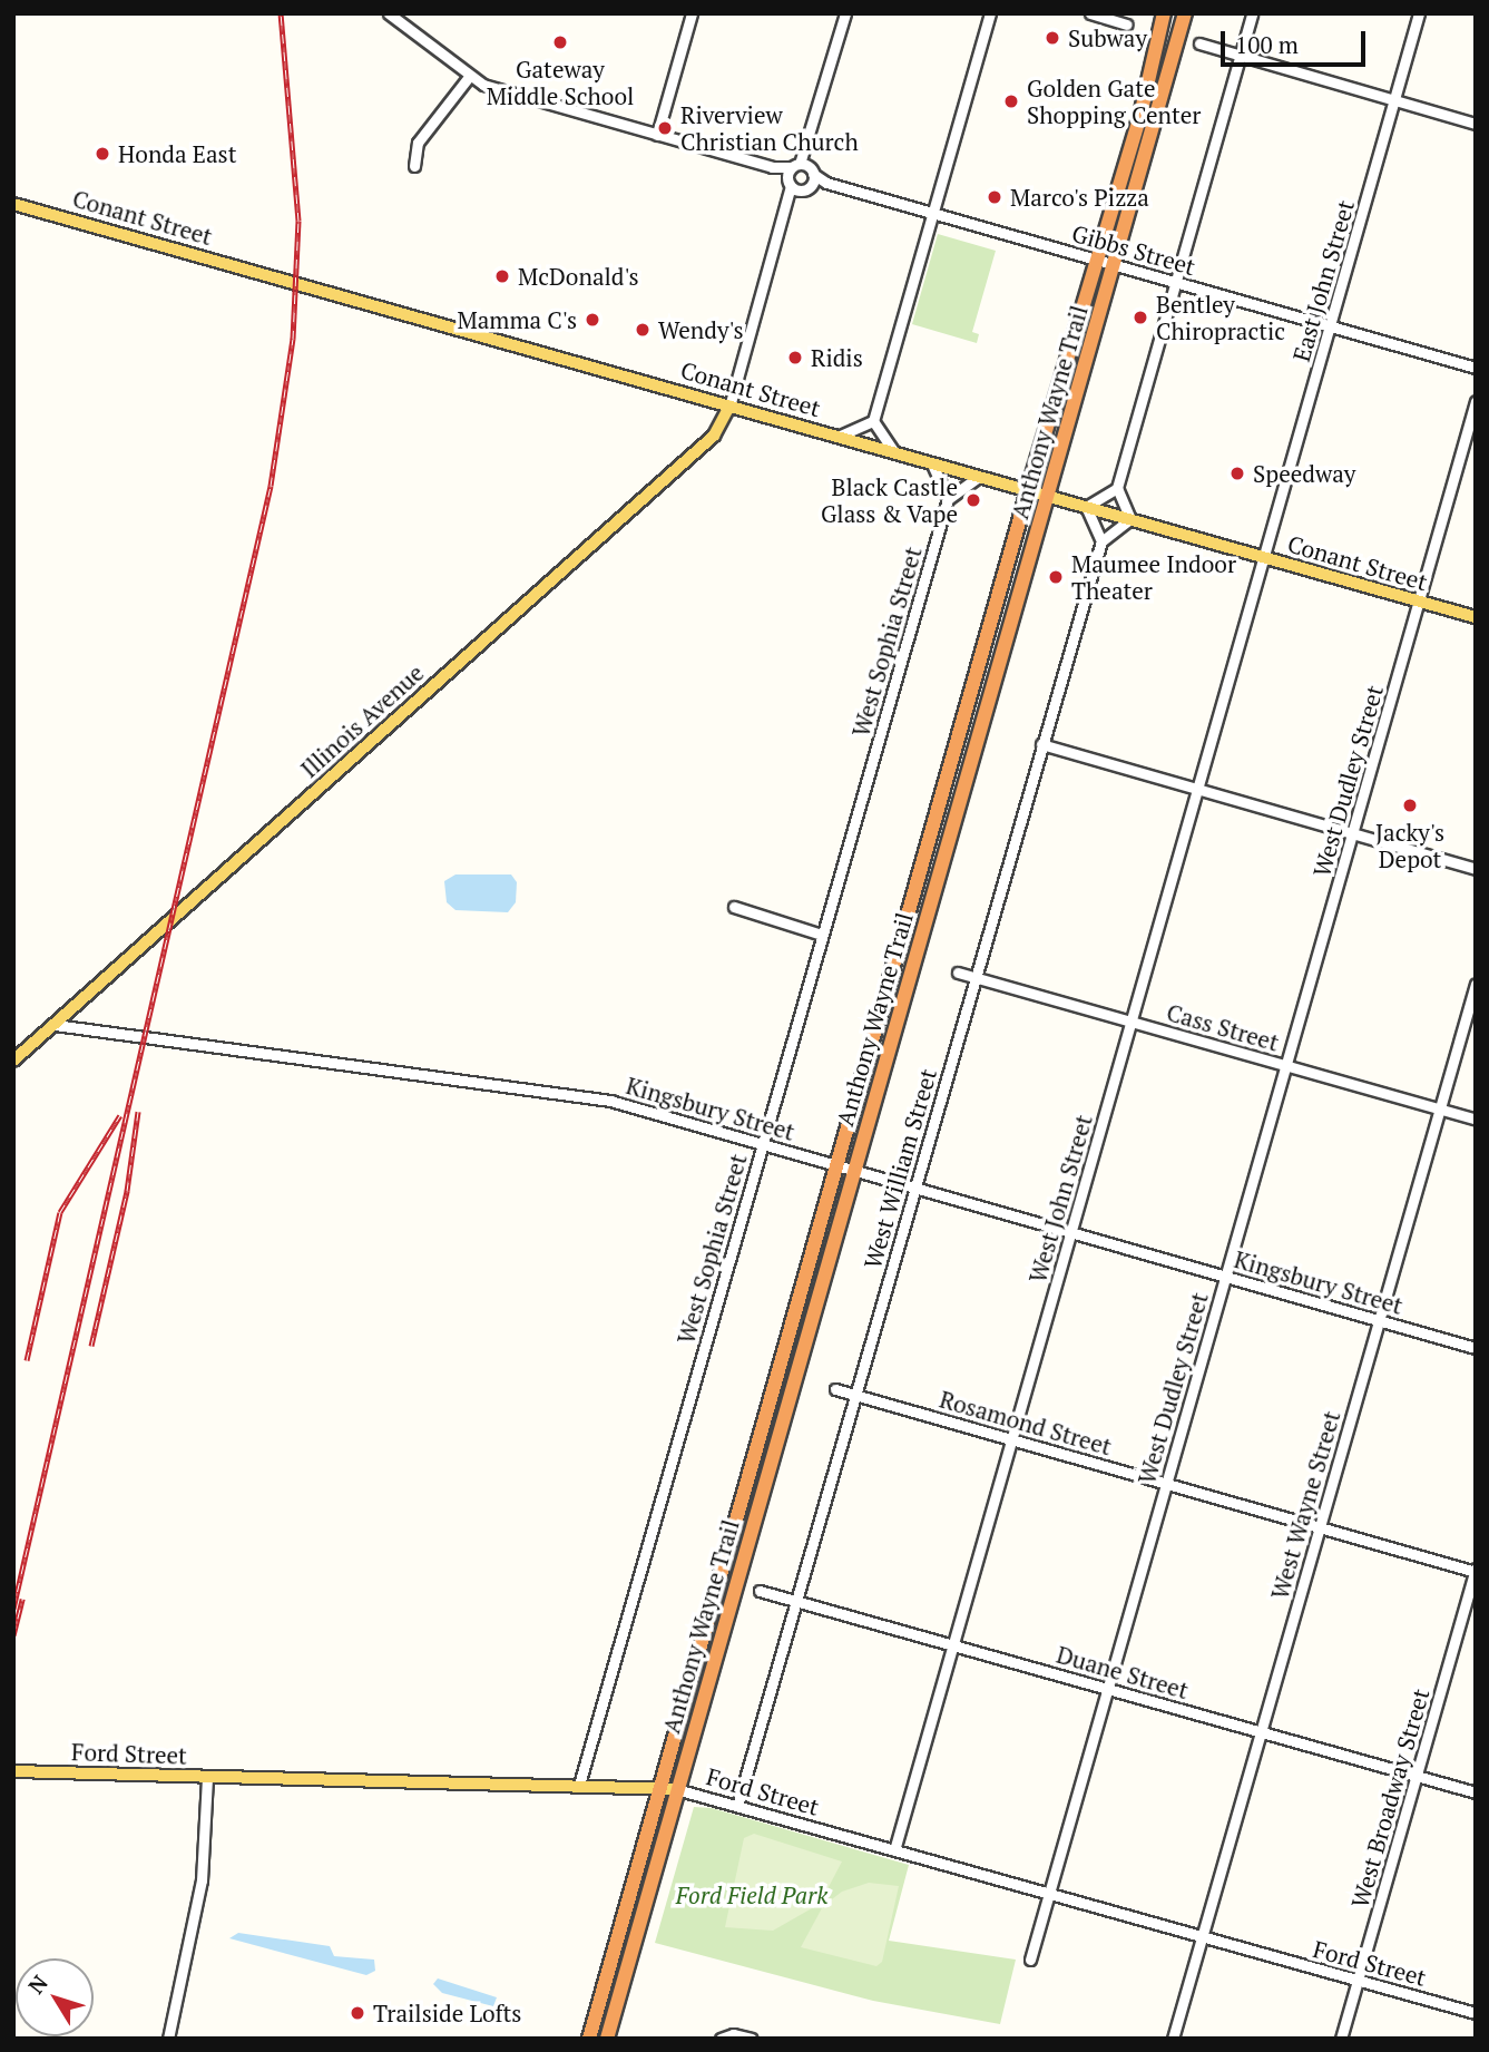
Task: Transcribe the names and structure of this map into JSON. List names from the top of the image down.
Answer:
{
  "streets": {
    "highway": ["Anthony Wayne Trail"],
    "main road": ["Conant Street", "Illinois Avenue", "Ford Street"],
    "street": [
      "Gibbs Street",
      "East John Street",
      "West Sophia Street",
      "West Dudley Street",
      "Cass Street",
      "Kingsbury Street",
      "West William Street",
      "West John Street",
      "Rosamond Street",
      "West Wayne Street",
      "Duane Street",
      "West Broadway Street"
    ]
  },
  "crossings": [
    ["Conant Street", "East John Street"],
    ["Conant Street", "Anthony Wayne Trail"],
    ["Conant Street", "Illinois Avenue"],
    ["Conant Street", "West Dudley Street"],
    ["Conant Street", "West John Street"],
    ["Gibbs Street", "East John Street"],
    ["Gibbs Street", "Anthony Wayne Trail"],
    ["East John Street", "West John Street"],
    ["Anthony Wayne Trail", "Kingsbury Street"],
    ["Anthony Wayne Trail", "Ford Street"],
    ["West Sophia Street", "Kingsbury Street"],
    ["West Sophia Street", "Ford Street"],
    ["Illinois Avenue", "Kingsbury Street"],
    ["West Dudley Street", "Cass Street"],
    ["West Dudley Street", "Kingsbury Street"],
    ["West Dudley Street", "Rosamond Street"],
    ["West Dudley Street", "Duane Street"],
    ["West Dudley Street", "Ford Street"],
    ["Cass Street", "West William Street"],
    ["Cass Street", "West John Street"],
    ["Cass Street", "West Wayne Street"],
    ["Kingsbury Street", "West William Street"],
    ["Kingsbury Street", "West John Street"],
    ["Kingsbury Street", "West Wayne Street"],
    ["West William Street", "Rosamond Street"],
    ["West William Street", "Duane Street"],
    ["West William Street", "Ford Street"],
    ["West John Street", "Rosamond Street"],
    ["West John Street", "Duane Street"],
    ["West John Street", "Ford Street"],
    ["Rosamond Street", "West Wayne Street"],
    ["Rosamond Street", "West Broadway Street"],
    ["West Wayne Street", "Duane Street"],
    ["West Wayne Street", "Ford Street"],
    ["Duane Street", "West Broadway Street"],
    ["Ford Street", "West Broadway Street"]
  ],
  "parks": ["Ford Field Park"],
  "places": [
    "Subway",
    "Gateway Middle School",
    "Golden Gate Shopping Center",
    "Riverview Christian Church",
    "Honda East",
    "Marco's Pizza",
    "McDonald's",
    "Bentley Chiropractic",
    "Mamma C's",
    "Wendy's",
    "Ridis",
    "Speedway",
    "Black Castle Glass & Vape",
    "Maumee Indoor Theater",
    "Jacky's Depot",
    "Trailside Lofts"
  ],
  "scale_bar": "100 m",
  "north": "top left"
}
